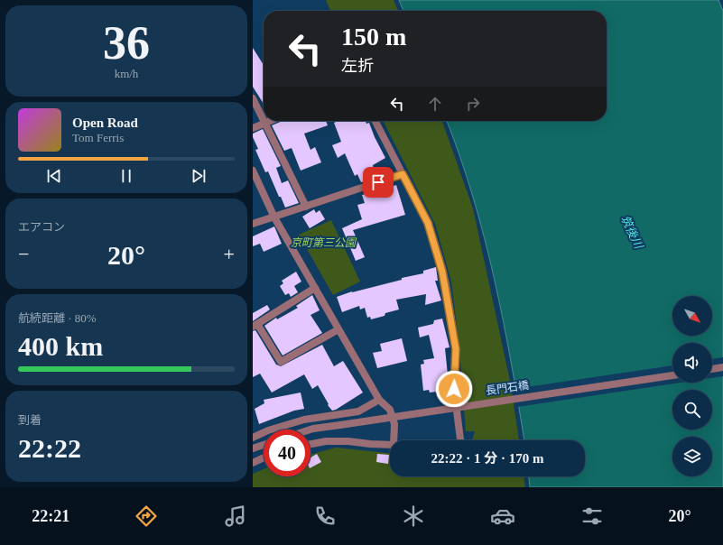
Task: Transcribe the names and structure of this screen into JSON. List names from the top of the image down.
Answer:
{
  "streets": {
    "street": ["長門石橋"]
  },
  "water": ["筑後川"],
  "parks": ["京町第三公園"],
  "north": "bottom right",
  "page": {
    "tile": [
      ["36", "km/h"],
      "エアコン",
      ["航続距離 · 80%", "400 km"],
      ["到着", "22:22"]
    ],
    "turn": ["150 m", "左折"],
    "song": ["Open Road", "Tom Ferris"],
    "heat": ["−", "20°", "+"],
    "limit": "40",
    "trip": "22:22 · 1 分 · 170 m",
    "tabs": ["22:21", "20°"]
  }
}
